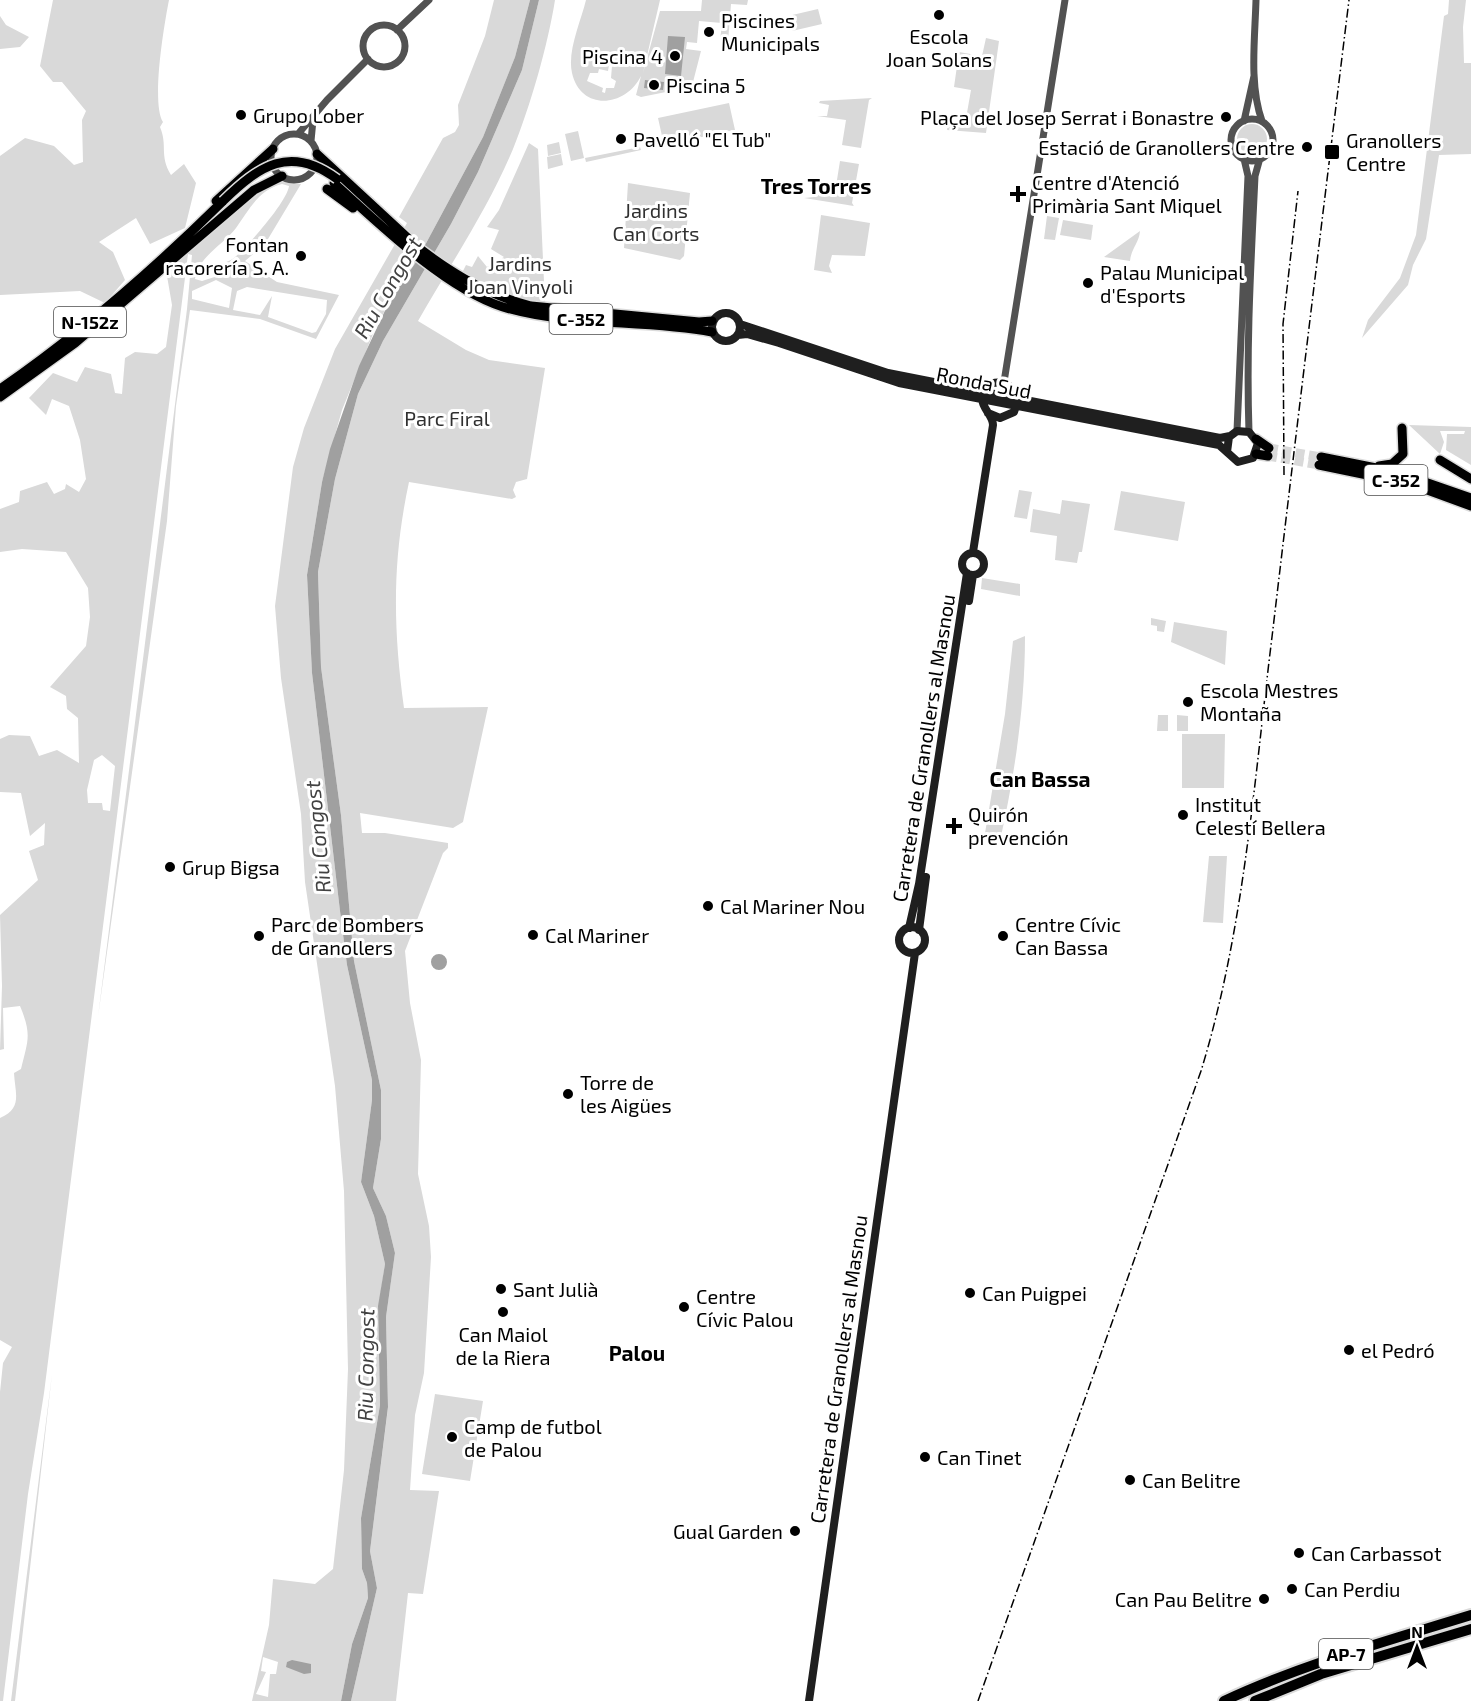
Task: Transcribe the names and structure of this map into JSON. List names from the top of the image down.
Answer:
{
  "streets": {
    "highway": ["C-352", "N-152z", "AP-7"],
    "main road": ["Ronda Sud", "Carretera de Granollers al Masnou"]
  },
  "crossings": [
    ["C-352", "N-152z"],
    ["C-352", "Ronda Sud"]
  ],
  "districts": ["Tres Torres", "Can Bassa", "Palou"],
  "water": ["Riu Congost"],
  "parks": ["Jardins Can Corts", "Jardins Joan Vinyoli", "Parc Firal"],
  "places": {
    "other": [
      "Escola Joan Solans",
      "Piscines Municipals",
      "Piscina 4",
      "Piscina 5",
      "Grupo Lober",
      "Plaça del Josep Serrat i Bonastre",
      "Pavelló \"El Tub\"",
      "Estació de Granollers Centre",
      "Fontan racorería S. A.",
      "Palau Municipal d'Esports",
      "Escola Mestres Montaña",
      "Institut Celestí Bellera",
      "Grup Bigsa",
      "Cal Mariner Nou",
      "Cal Mariner",
      "Parc de Bombers de Granollers",
      "Centre Cívic Can Bassa",
      "Torre de les Aigües",
      "Sant Julià",
      "Can Puigpei",
      "Centre Cívic Palou",
      "Can Maiol de la Riera",
      "el Pedró",
      "Camp de futbol de Palou",
      "Can Tinet",
      "Can Belitre",
      "Gual Garden",
      "Can Carbassot",
      "Can Perdiu",
      "Can Pau Belitre"
    ],
    "transit": ["Granollers Centre"],
    "health": ["Centre d'Atenció Primària Sant Miquel", "Quirón prevención"]
  },
  "north": "top"
}
